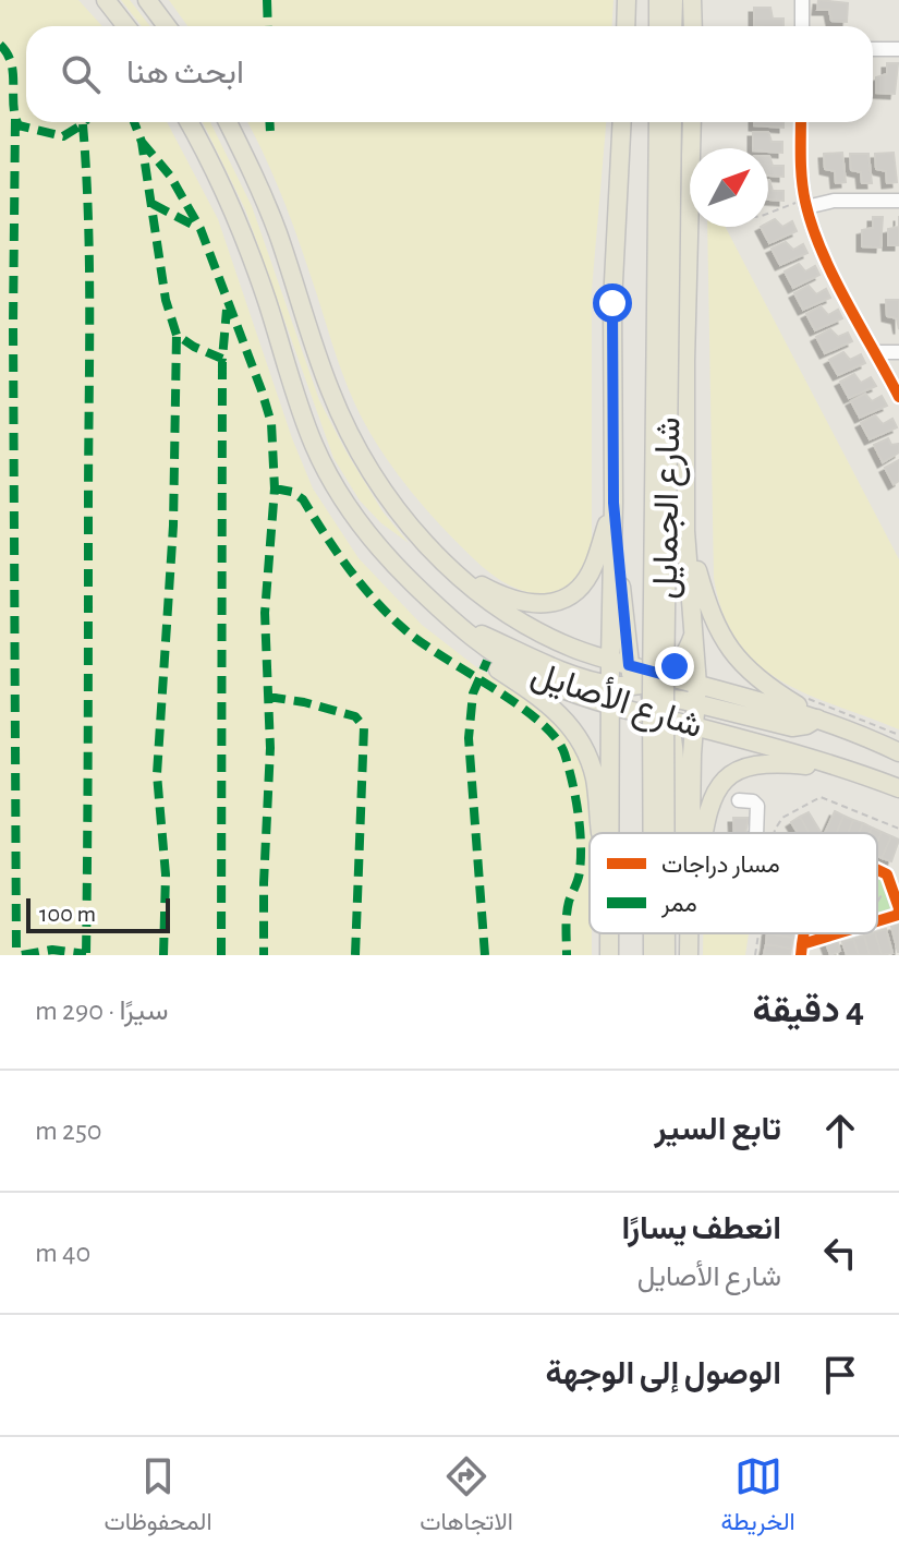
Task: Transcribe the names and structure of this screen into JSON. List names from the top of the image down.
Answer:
{
  "streets": {
    "main road": ["شارع الجمايل", "شارع الأصايل"]
  },
  "legend": ["مسار دراجات", "ممر"],
  "scale_bar": "100 m",
  "north": "top right",
  "page": {
    "search": "ابحث هنا",
    "scale": "100 m",
    "heading": ["4 دقيقة", "سيرًا · 290 m"],
    "list": [
      ["تابع السير", "250 m"],
      ["انعطف يسارًا", "شارع الأصايل", "40 m"],
      "الوصول إلى الوجهة"
    ],
    "nav": ["الخريطة", "الاتجاهات", "المحفوظات"]
  }
}
